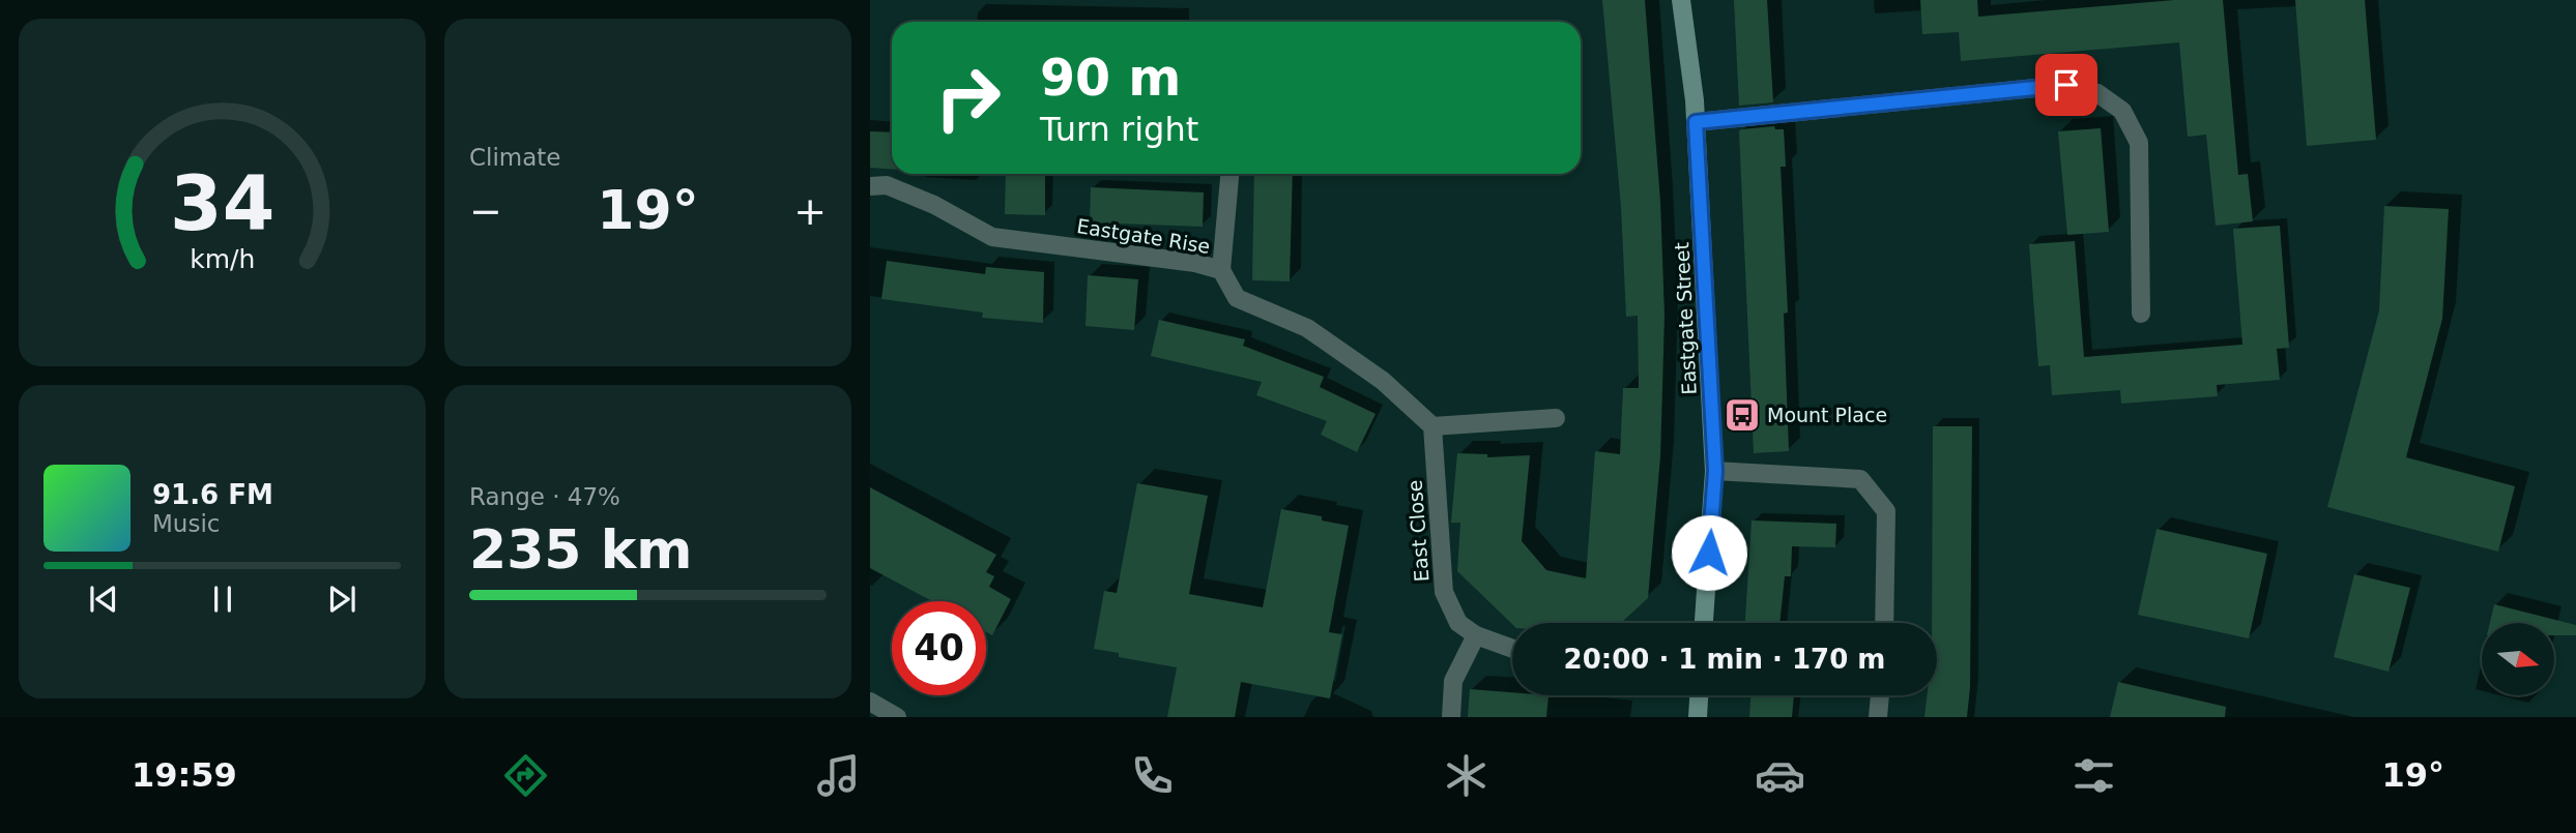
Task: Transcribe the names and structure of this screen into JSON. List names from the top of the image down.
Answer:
{
  "streets": {
    "street": ["Eastgate Rise", "Eastgate Street", "East Close"]
  },
  "crossings": [
    ["Eastgate Rise", "East Close"]
  ],
  "places": {
    "bus stop": ["Mount Place"]
  },
  "north": "right",
  "page": {
    "tile": [
      "Climate",
      ["Range · 47%", "235 km"]
    ],
    "turn": ["90 m", "Turn right"],
    "heat": ["−", "19°", "+"],
    "song": ["91.6 FM", "Music"],
    "limit": "40",
    "trip": "20:00 · 1 min · 170 m",
    "tabs": ["19:59", "19°"],
    "gauge": ["34", "km/h"]
  }
}
